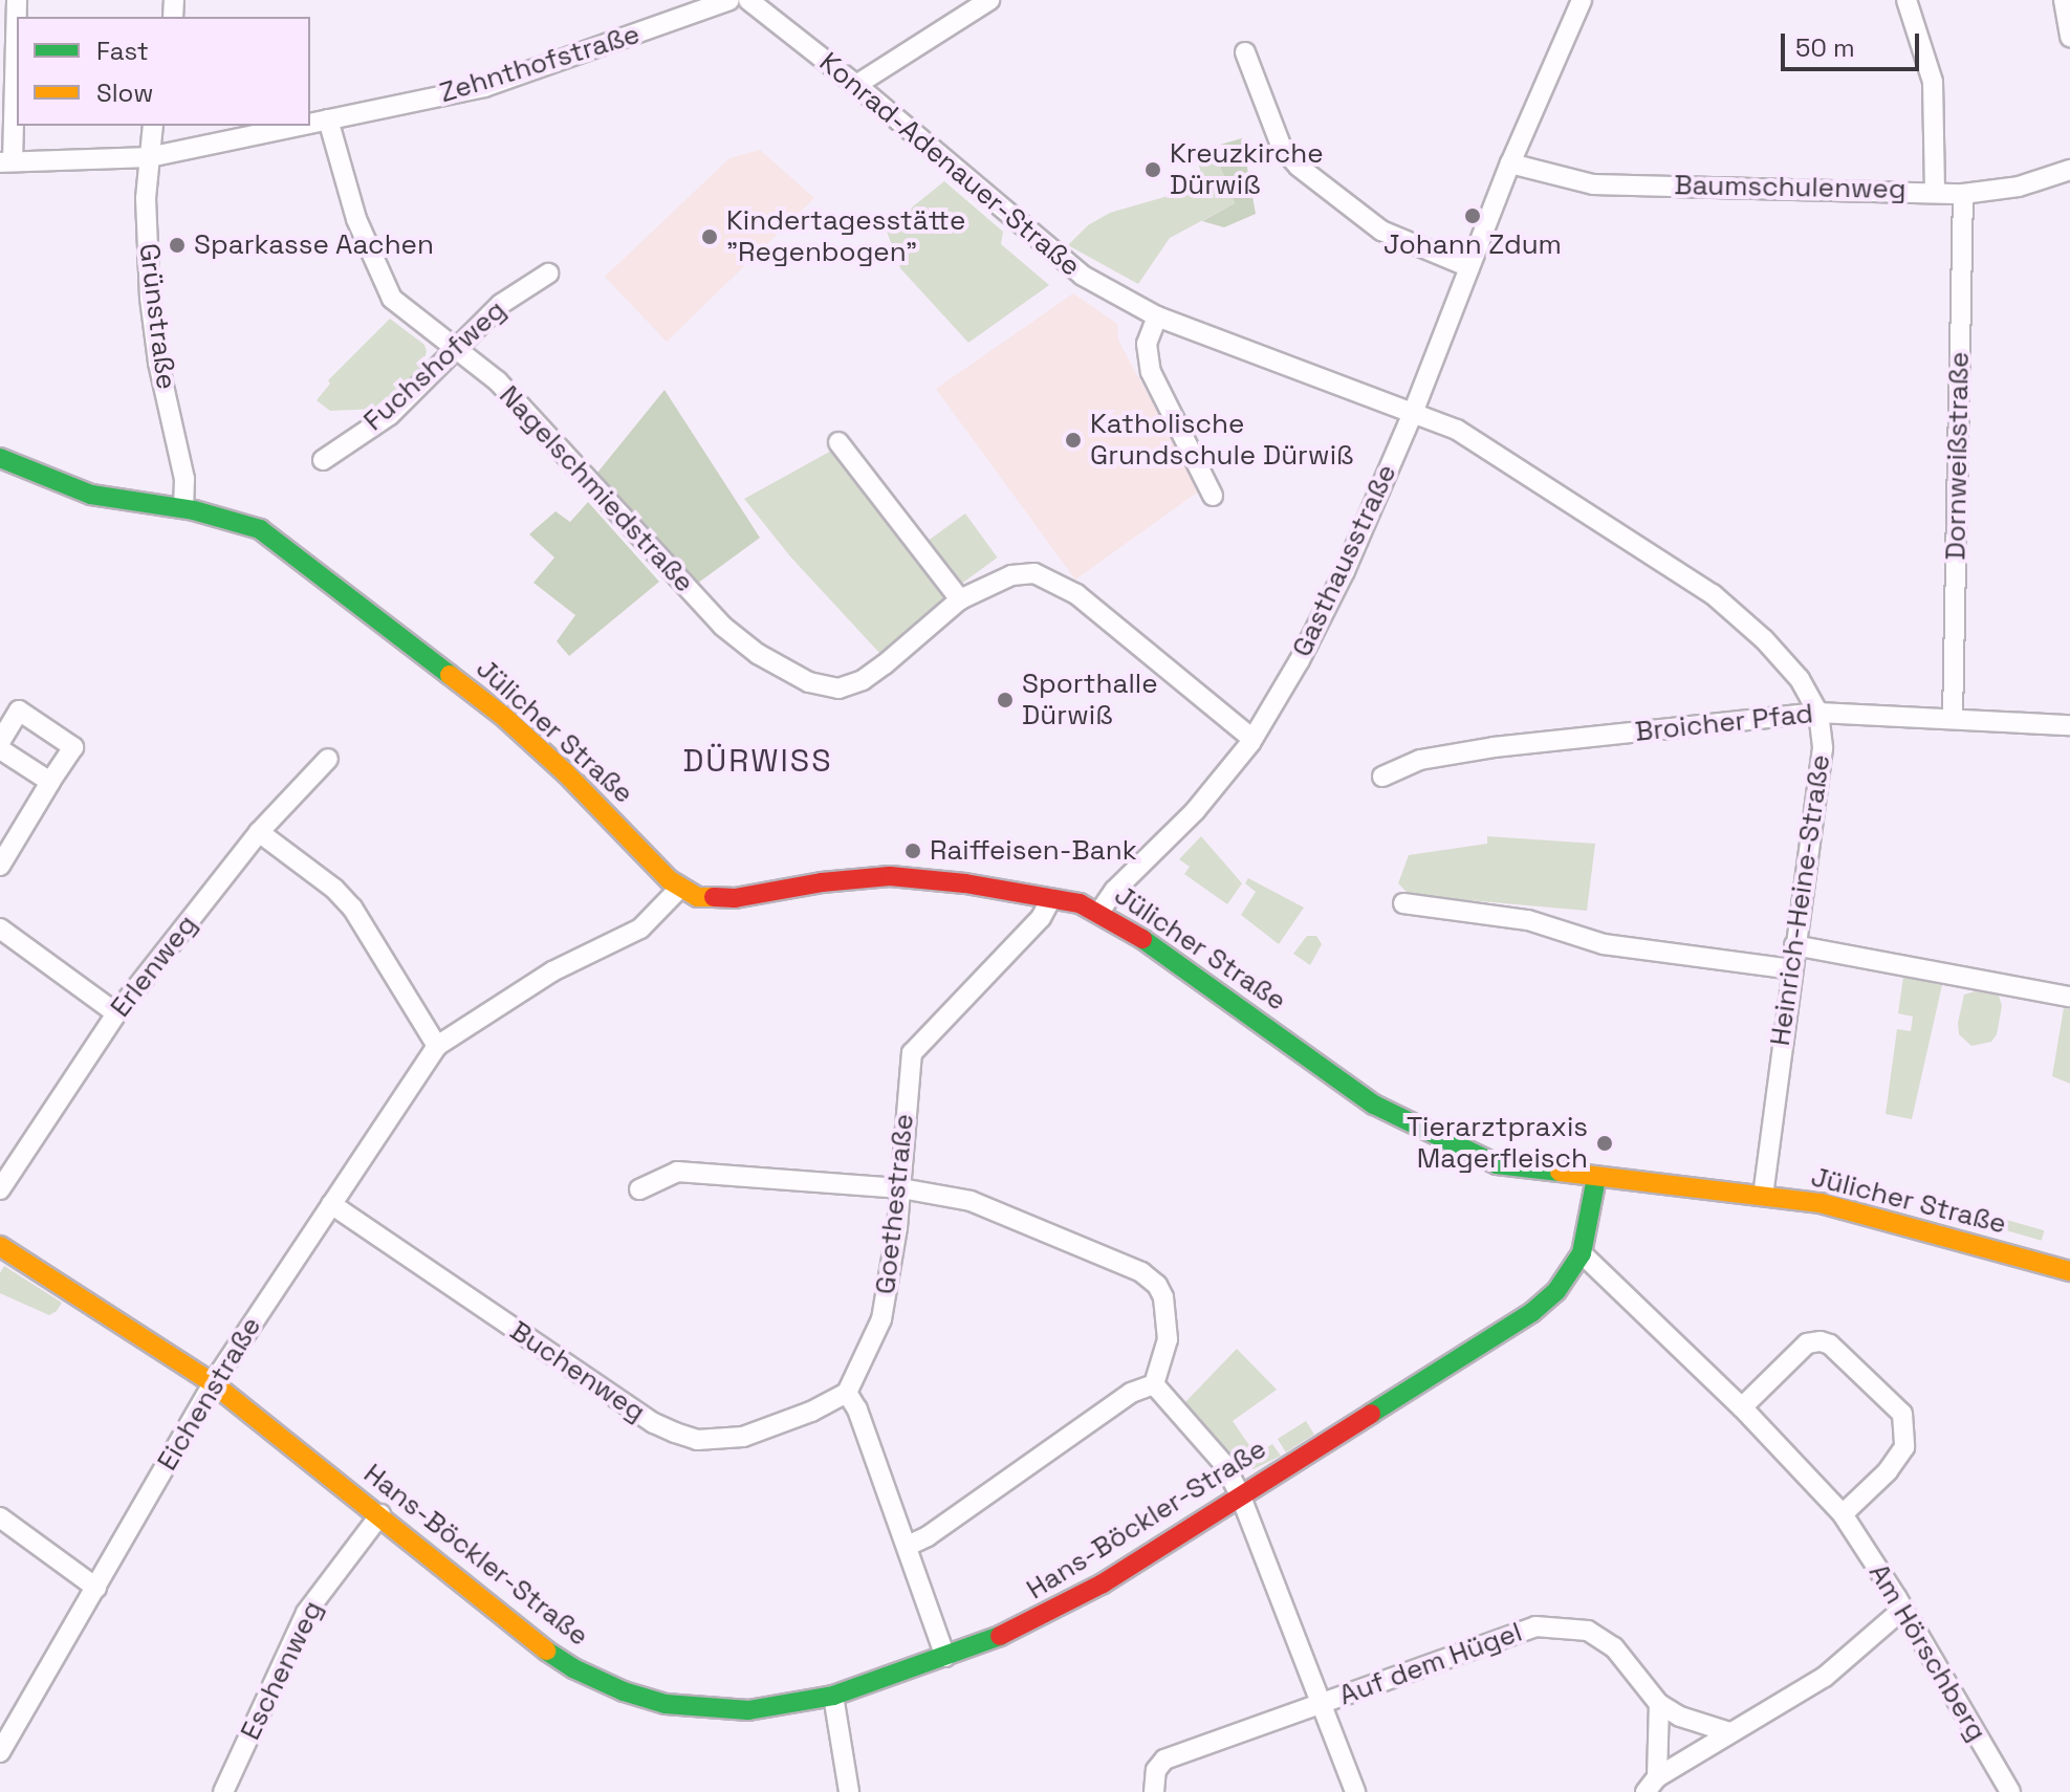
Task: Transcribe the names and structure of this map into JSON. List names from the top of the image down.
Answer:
{
  "streets": {
    "street": [
      "Zehnthofstraße",
      "Konrad-Adenauer-Straße",
      "Baumschulenweg",
      "Grünstraße",
      "Fuchshofweg",
      "Dornweißstraße",
      "Nagelschmiedstraße",
      "Gasthausstraße",
      "Broicher Pfad",
      "Jülicher Straße",
      "Heinrich-Heine-Straße",
      "Erlenweg",
      "Goethestraße",
      "Buchenweg",
      "Eichenstraße",
      "Hans-Böckler-Straße",
      "Am Hörschberg",
      "Auf dem Hügel",
      "Eschenweg"
    ]
  },
  "crossings": [
    ["Zehnthofstraße", "Grünstraße"],
    ["Zehnthofstraße", "Nagelschmiedstraße"],
    ["Konrad-Adenauer-Straße", "Gasthausstraße"],
    ["Konrad-Adenauer-Straße", "Heinrich-Heine-Straße"],
    ["Baumschulenweg", "Dornweißstraße"],
    ["Baumschulenweg", "Gasthausstraße"],
    ["Grünstraße", "Jülicher Straße"],
    ["Fuchshofweg", "Nagelschmiedstraße"],
    ["Dornweißstraße", "Broicher Pfad"],
    ["Nagelschmiedstraße", "Gasthausstraße"],
    ["Gasthausstraße", "Jülicher Straße"],
    ["Gasthausstraße", "Heinrich-Heine-Straße"],
    ["Broicher Pfad", "Heinrich-Heine-Straße"],
    ["Jülicher Straße", "Heinrich-Heine-Straße"],
    ["Jülicher Straße", "Goethestraße"],
    ["Jülicher Straße", "Eichenstraße"],
    ["Jülicher Straße", "Hans-Böckler-Straße"],
    ["Goethestraße", "Buchenweg"],
    ["Buchenweg", "Eichenstraße"],
    ["Eichenstraße", "Hans-Böckler-Straße"],
    ["Hans-Böckler-Straße", "Am Hörschberg"],
    ["Hans-Böckler-Straße", "Eschenweg"]
  ],
  "districts": ["DÜRWISS"],
  "places": [
    "Kreuzkirche Dürwiß",
    "Johann Zdum",
    "Kindertagesstätte \"Regenbogen\"",
    "Sparkasse Aachen",
    "Katholische Grundschule Dürwiß",
    "Sporthalle Dürwiß",
    "Raiffeisen-Bank",
    "Tierarztpraxis Magerfleisch"
  ],
  "legend": ["Fast", "Slow"],
  "scale_bar": "50 m"
}
